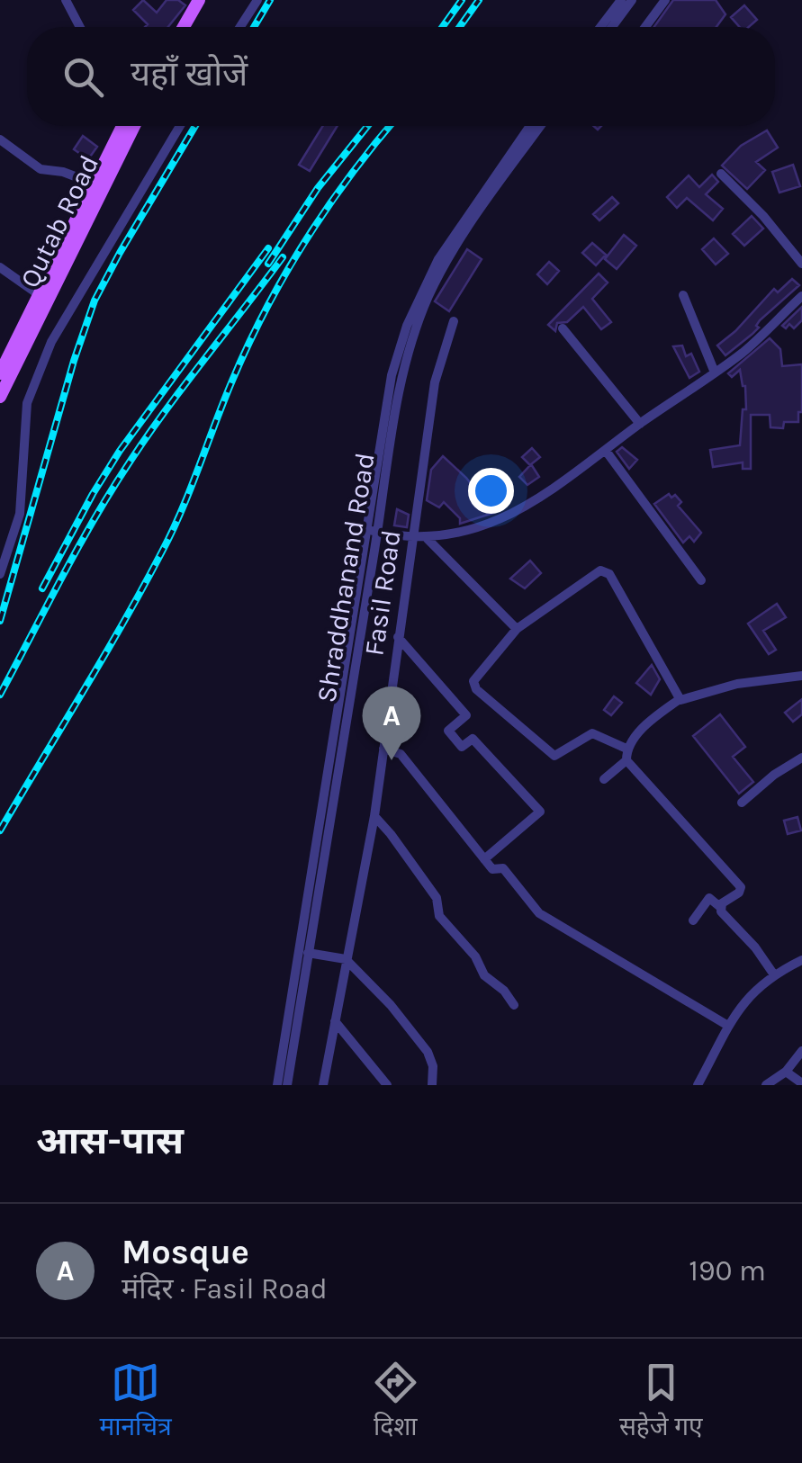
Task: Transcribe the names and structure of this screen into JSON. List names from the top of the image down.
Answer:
{
  "streets": {
    "main road": ["Qutab Road"],
    "street": ["Shraddhanand Road", "Fasil Road"]
  },
  "page": {
    "search": "यहाँ खोजें",
    "pins": "A",
    "heading": "आस-पास",
    "list": [
      {
        "mark": "A",
        "name": "Mosque",
        "note": "मंदिर · Fasil Road",
        "value": "190 m"
      }
    ],
    "nav": ["मानचित्र", "दिशा", "सहेजे गए"]
  }
}
